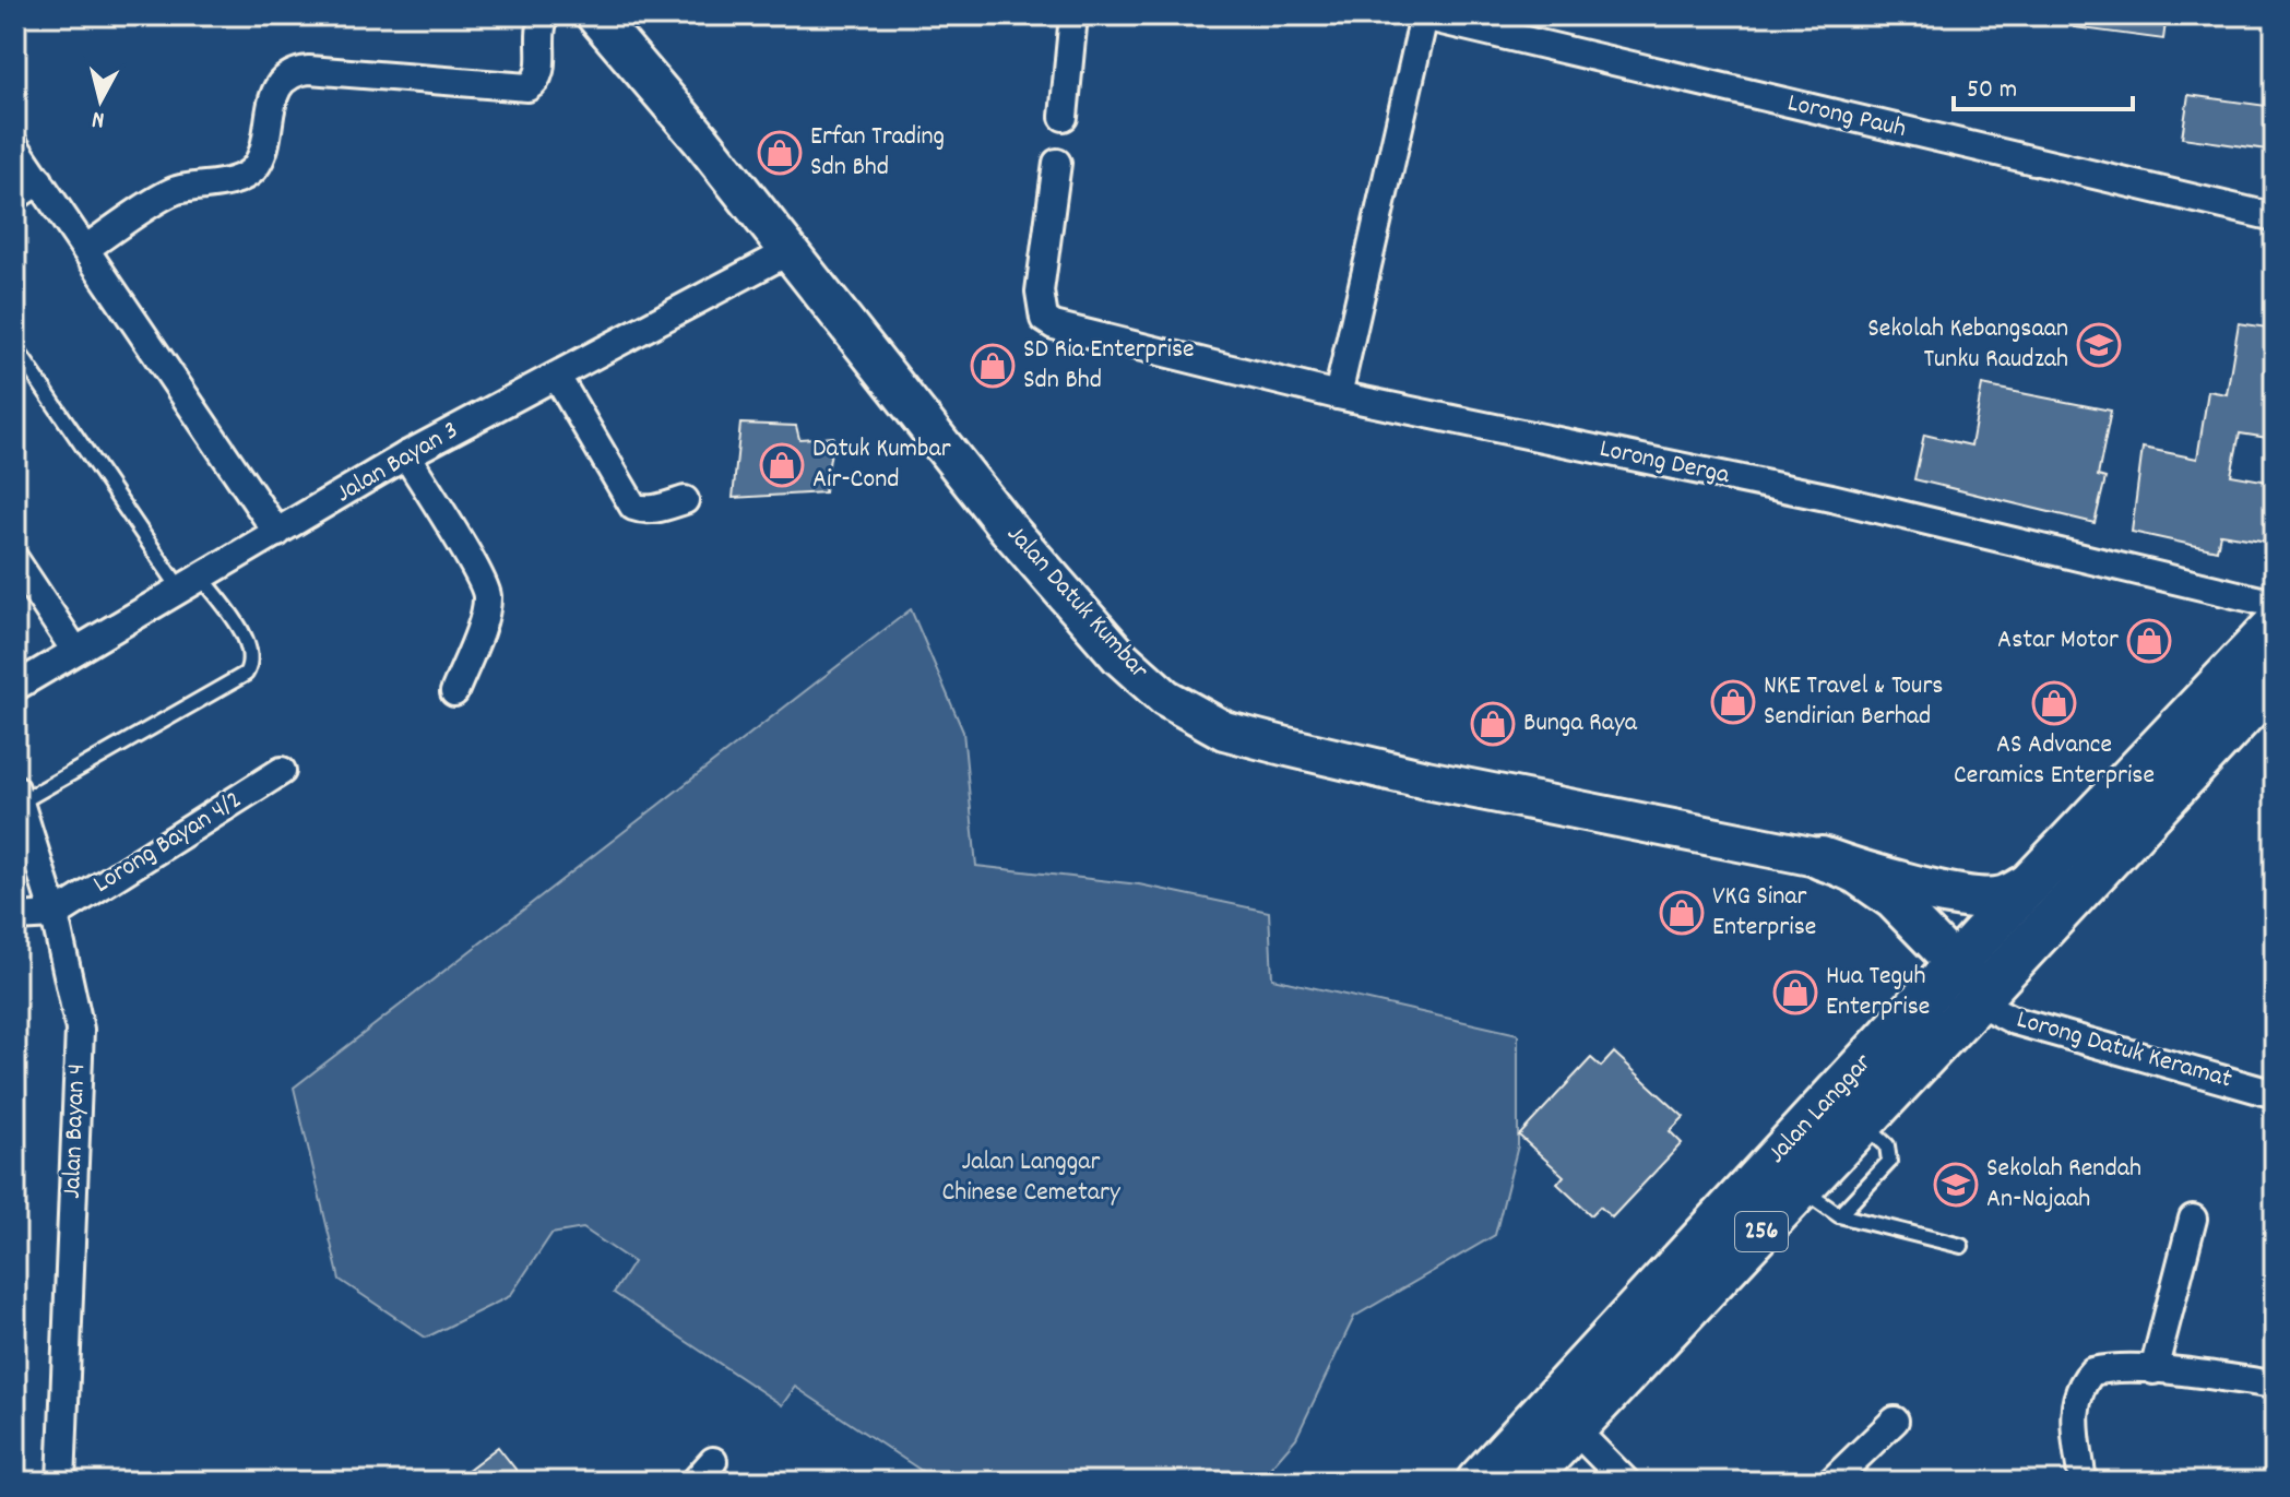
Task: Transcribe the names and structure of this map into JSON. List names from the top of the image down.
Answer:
{
  "streets": {
    "main road": ["Jalan Datuk Kumbar", "Jalan Langgar", "256"],
    "street": [
      "Lorong Pauh",
      "Jalan Bayan 3",
      "Lorong Derga",
      "Lorong Bayan 4/2",
      "Lorong Datuk Keramat",
      "Jalan Bayan 4"
    ]
  },
  "crossings": [
    ["Jalan Bayan 3", "Jalan Datuk Kumbar"],
    ["Jalan Datuk Kumbar", "Lorong Datuk Keramat"],
    ["Jalan Datuk Kumbar", "Jalan Langgar"],
    ["Lorong Bayan 4/2", "Jalan Bayan 4"],
    ["Lorong Datuk Keramat", "Jalan Langgar"]
  ],
  "parks": ["Jalan Langgar Chinese Cemetary"],
  "places": {
    "shop": [
      "Erfan Trading Sdn Bhd",
      "SD Ria Enterprise Sdn Bhd",
      "Datuk Kumbar Air-Cond",
      "Astar Motor",
      "NKE Travel & Tours Sendirian Berhad",
      "AS Advance Ceramics Enterprise",
      "Bunga Raya",
      "VKG Sinar Enterprise",
      "Hua Teguh Enterprise"
    ],
    "school or university": ["Sekolah Kebangsaan Tunku Raudzah", "Sekolah Rendah An-Najaah"]
  },
  "scale_bar": "50 m",
  "north": "bottom"
}
